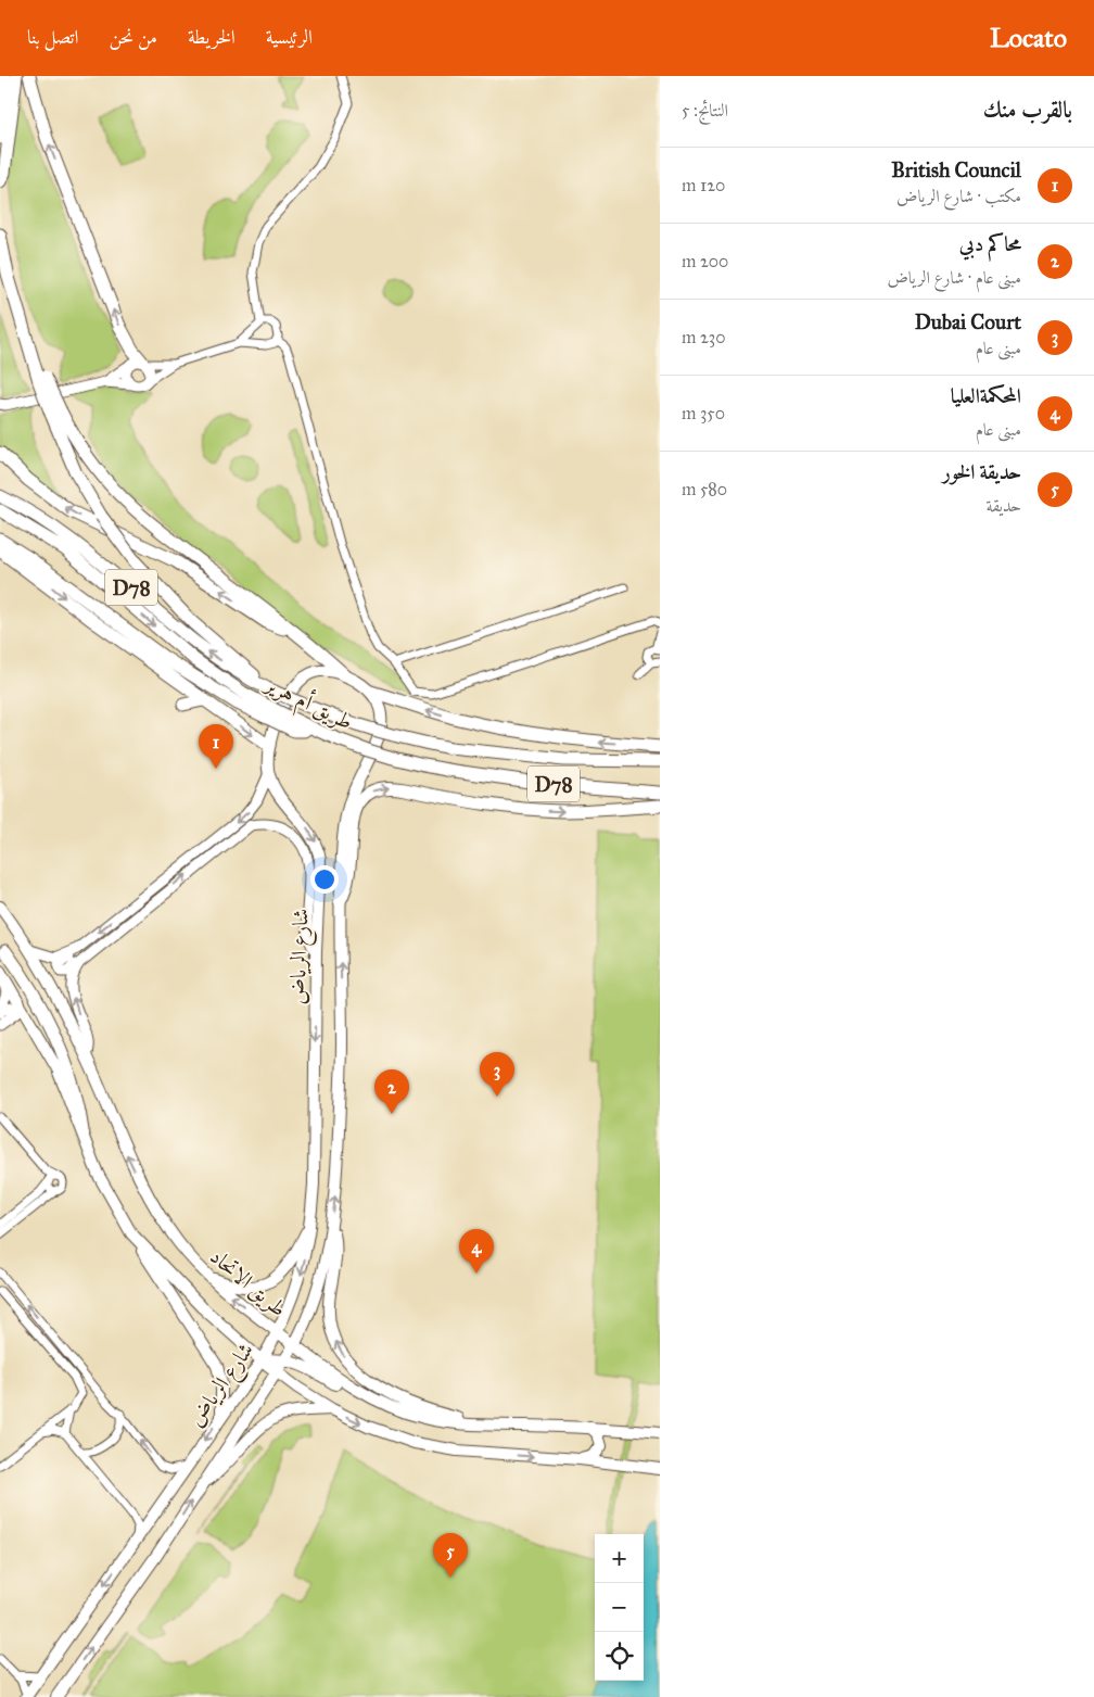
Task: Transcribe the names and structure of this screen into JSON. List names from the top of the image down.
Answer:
{
  "streets": {
    "main road": [
      "D78",
      "طريق أم هرير",
      "شارع الرياض",
      "طريق الاتحاد"
    ]
  },
  "crossings": [
    ["شارع الرياض", "طريق الاتحاد"]
  ],
  "page": {
    "header": "Locato",
    "nav": [
      "الرئيسية",
      "الخريطة",
      "من نحن",
      "اتصل بنا"
    ],
    "heading": ["بالقرب منك", "النتائج: 5"],
    "list": [
      {
        "mark": "1",
        "name": "British Council",
        "note": "مكتب · شارع الرياض",
        "value": "120 m"
      },
      {
        "mark": "2",
        "name": "محاكم دبي",
        "note": "مبنى عام · شارع الرياض",
        "value": "200 m"
      },
      {
        "mark": "3",
        "name": "Dubai Court",
        "note": "مبنى عام",
        "value": "230 m"
      },
      {
        "mark": "4",
        "name": "المحكمةالعليا",
        "note": "مبنى عام",
        "value": "350 m"
      },
      {
        "mark": "5",
        "name": "حديقة الخور",
        "note": "حديقة",
        "value": "580 m"
      }
    ],
    "pins": [
      "1",
      "3",
      "2",
      "4",
      "5"
    ],
    "map_buttons": ["+", "−"]
  }
}
